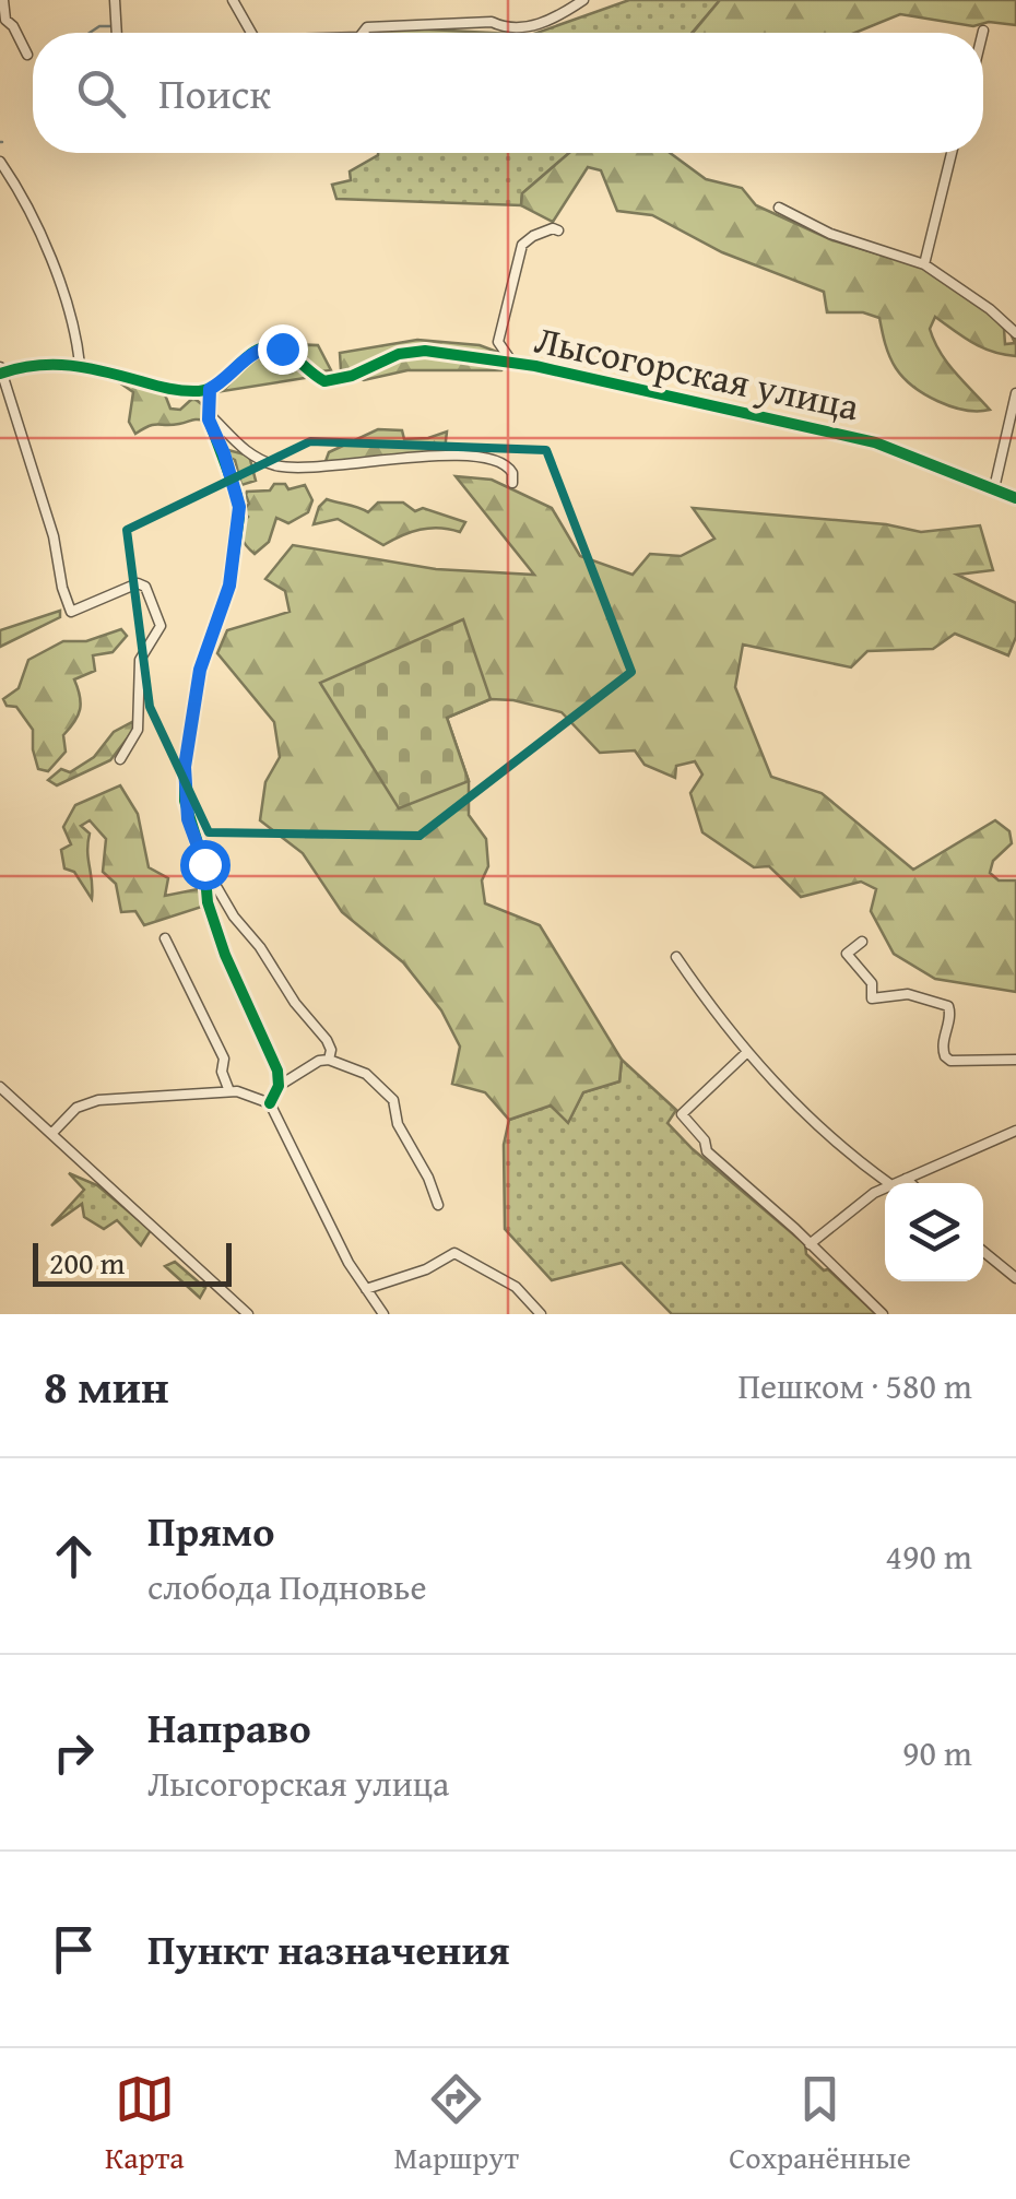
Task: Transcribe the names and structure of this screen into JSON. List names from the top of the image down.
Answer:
{
  "streets": {
    "street": ["Лысогорская улица"]
  },
  "scale_bar": "200 m",
  "page": {
    "search": "Поиск",
    "scale": "200 m",
    "heading": ["8 мин", "Пешком · 580 m"],
    "list": [
      ["Прямо", "слобода Подновье", "490 m"],
      ["Направо", "Лысогорская улица", "90 m"],
      "Пункт назначения"
    ],
    "nav": ["Карта", "Маршрут", "Сохранённые"]
  }
}
